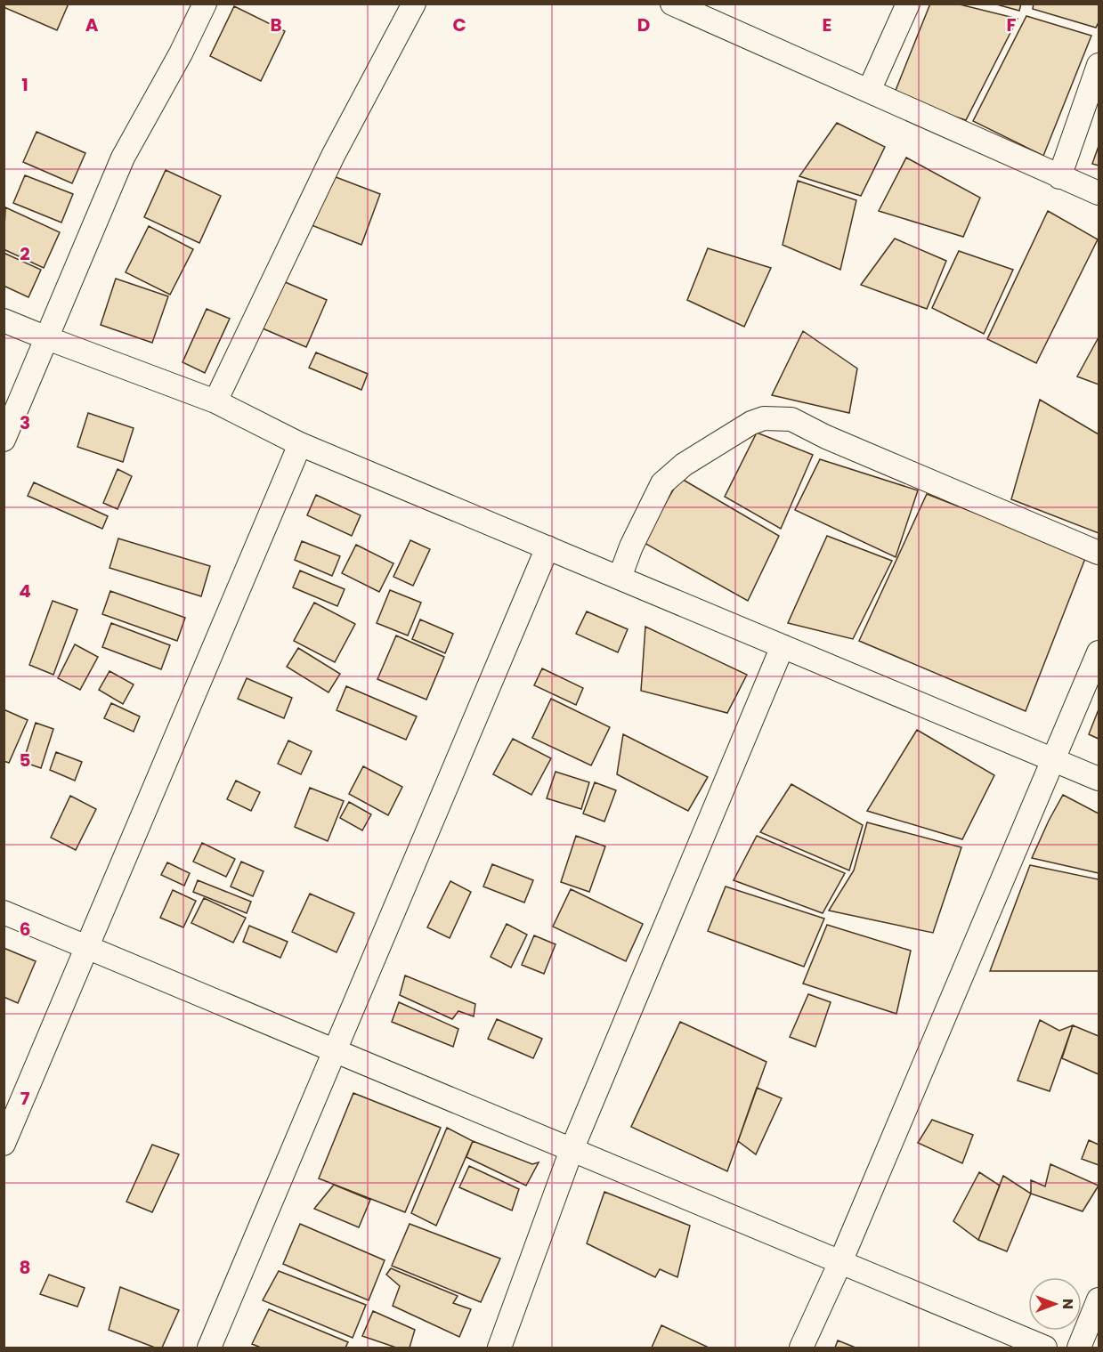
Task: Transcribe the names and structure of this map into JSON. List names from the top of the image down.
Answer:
{
  "north": "right",
  "grid": {
    "columns": [
      "A",
      "B",
      "C",
      "D",
      "E",
      "F"
    ],
    "rows": [
      "1",
      "2",
      "3",
      "4",
      "5",
      "6",
      "7",
      "8"
    ]
  }
}
